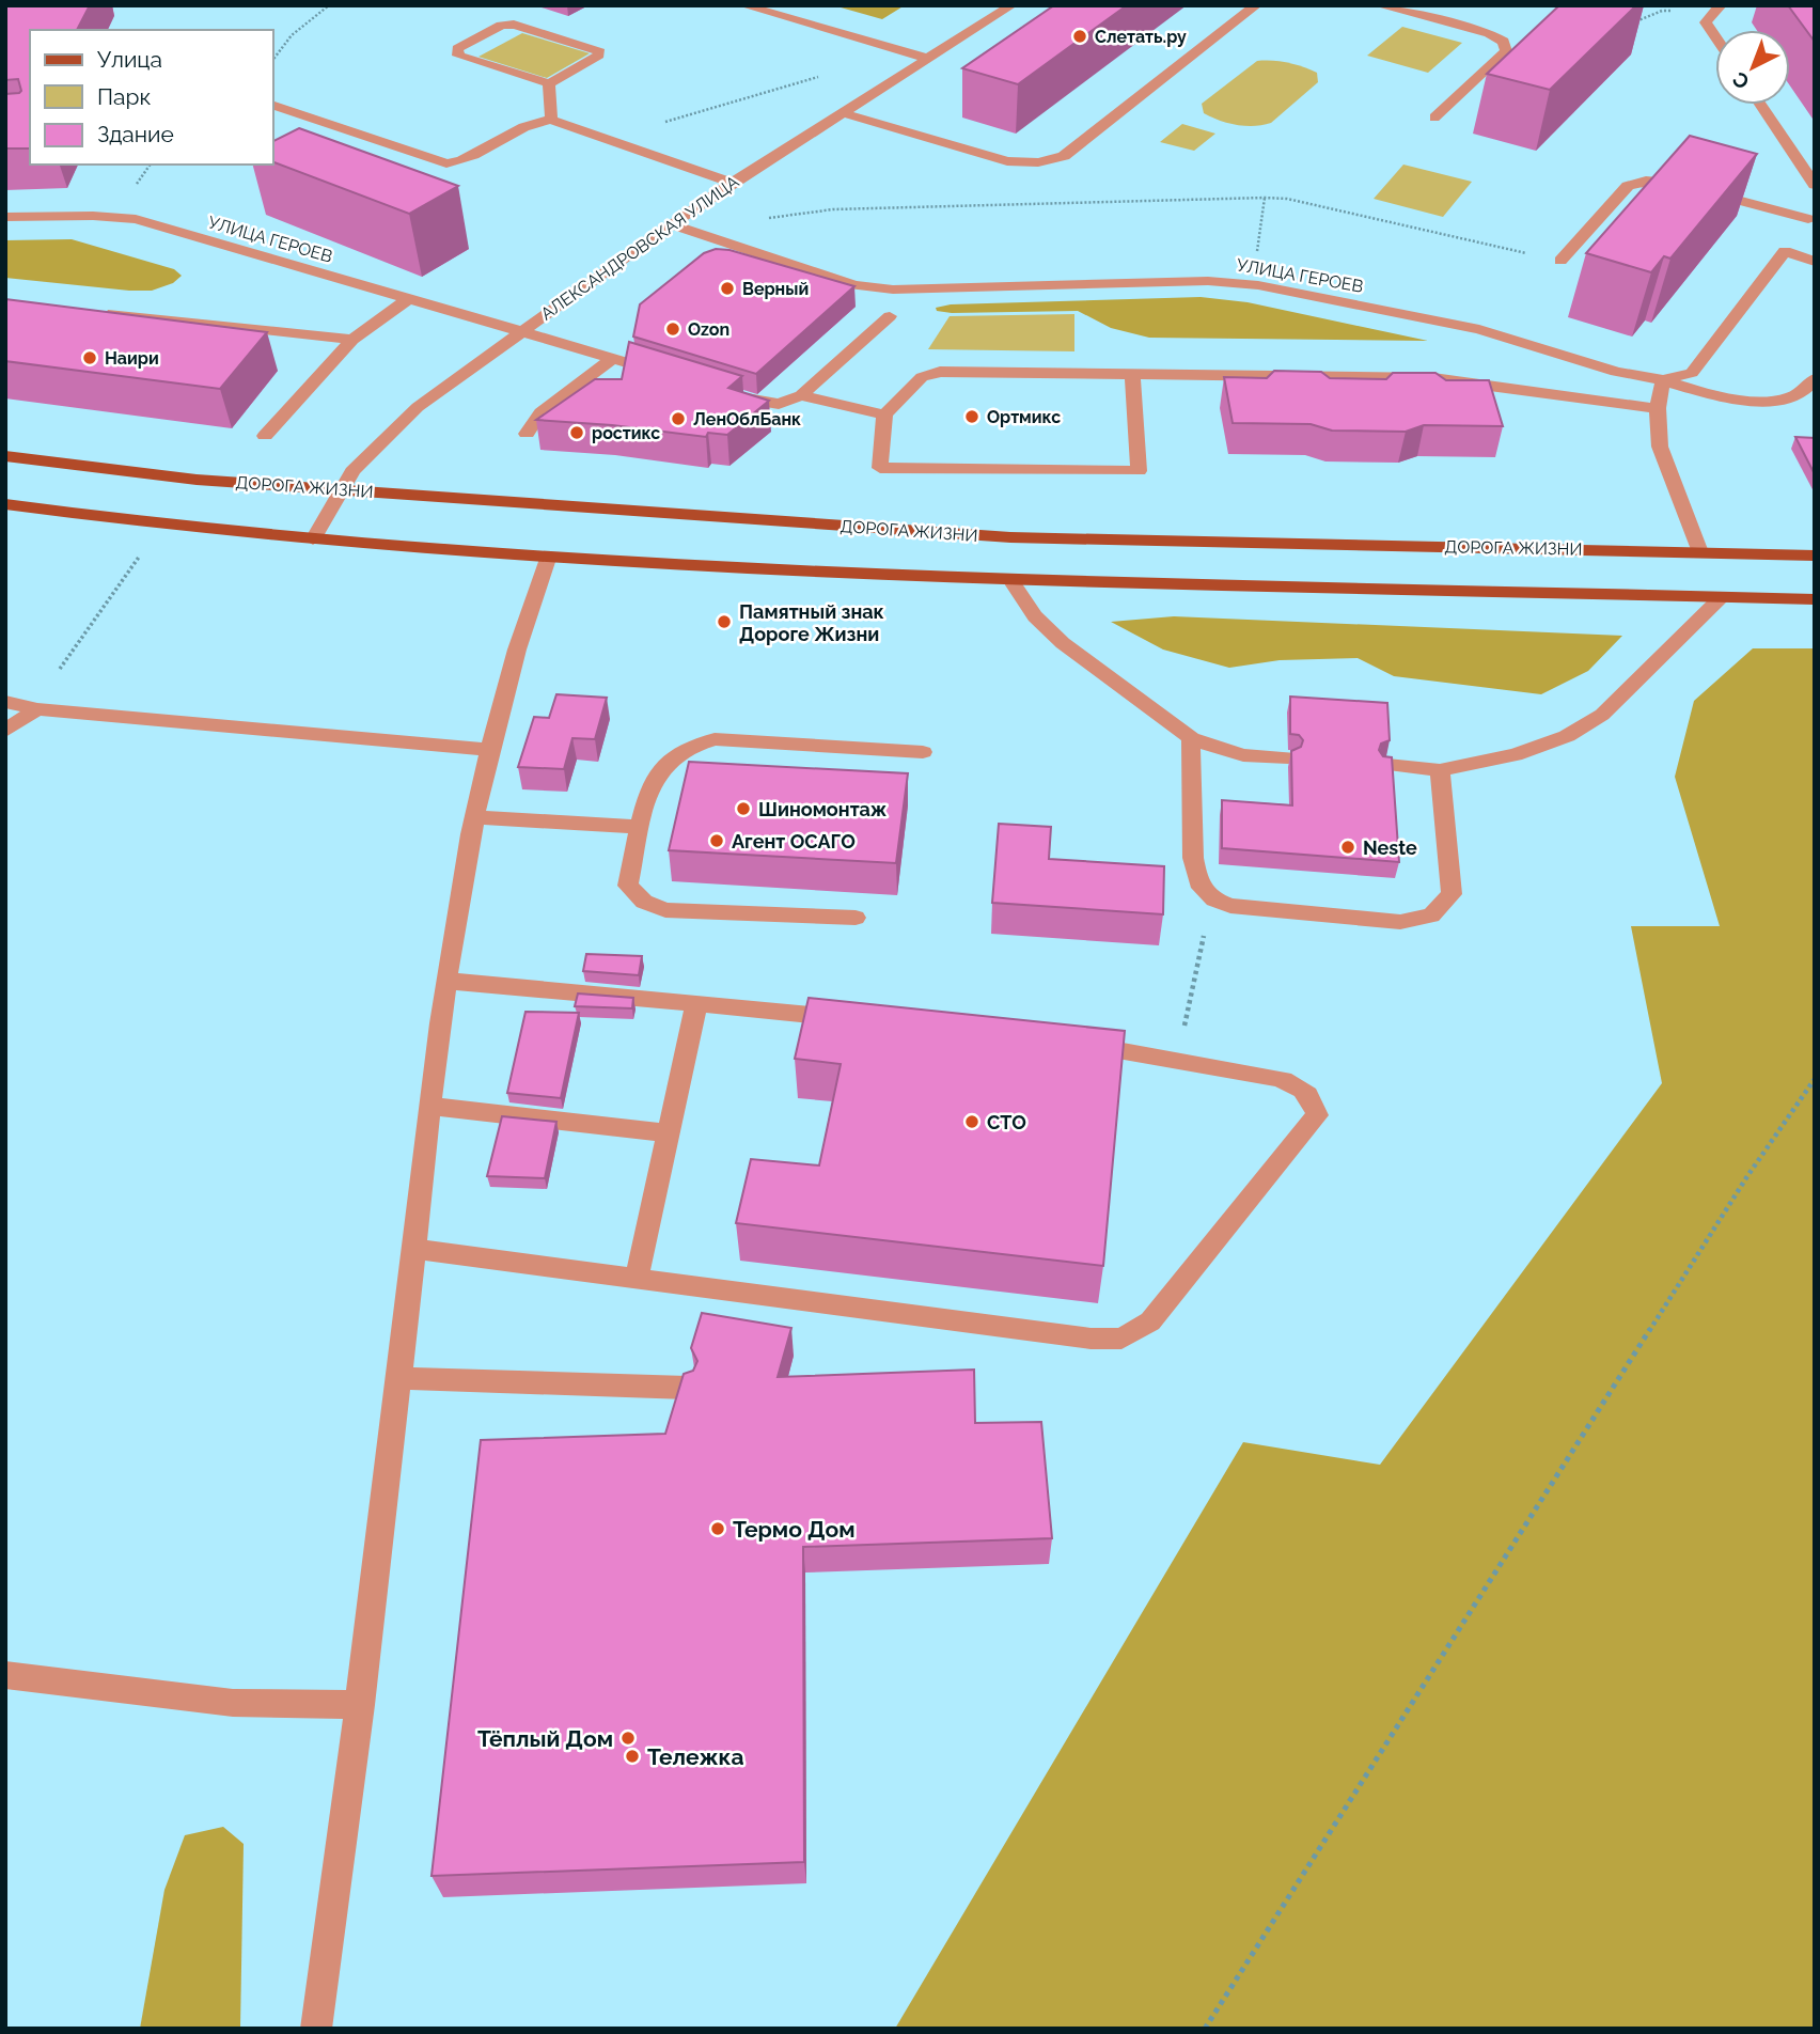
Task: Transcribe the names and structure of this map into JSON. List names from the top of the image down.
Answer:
{
  "streets": {
    "main road": ["ДОРОГА ЖИЗНИ"],
    "street": ["УЛИЦА ГЕРОЕВ", "АЛЕКСАНДРОВСКАЯ УЛИЦА"]
  },
  "crossings": [
    ["УЛИЦА ГЕРОЕВ", "АЛЕКСАНДРОВСКАЯ УЛИЦА"],
    ["АЛЕКСАНДРОВСКАЯ УЛИЦА", "ДОРОГА ЖИЗНИ"]
  ],
  "places": [
    "Слетать.ру",
    "Верный",
    "Ozon",
    "Наири",
    "Ортмикс",
    "ЛенОблБанк",
    "ростикс",
    "Памятный знак Дороге Жизни",
    "Шиномонтаж",
    "Агент ОСАГО",
    "Neste",
    "СТО",
    "Термо Дом",
    "Тёплый Дом",
    "Тележка"
  ],
  "legend": ["Улица", "Парк", "Здание"],
  "north": "bottom left"
}
